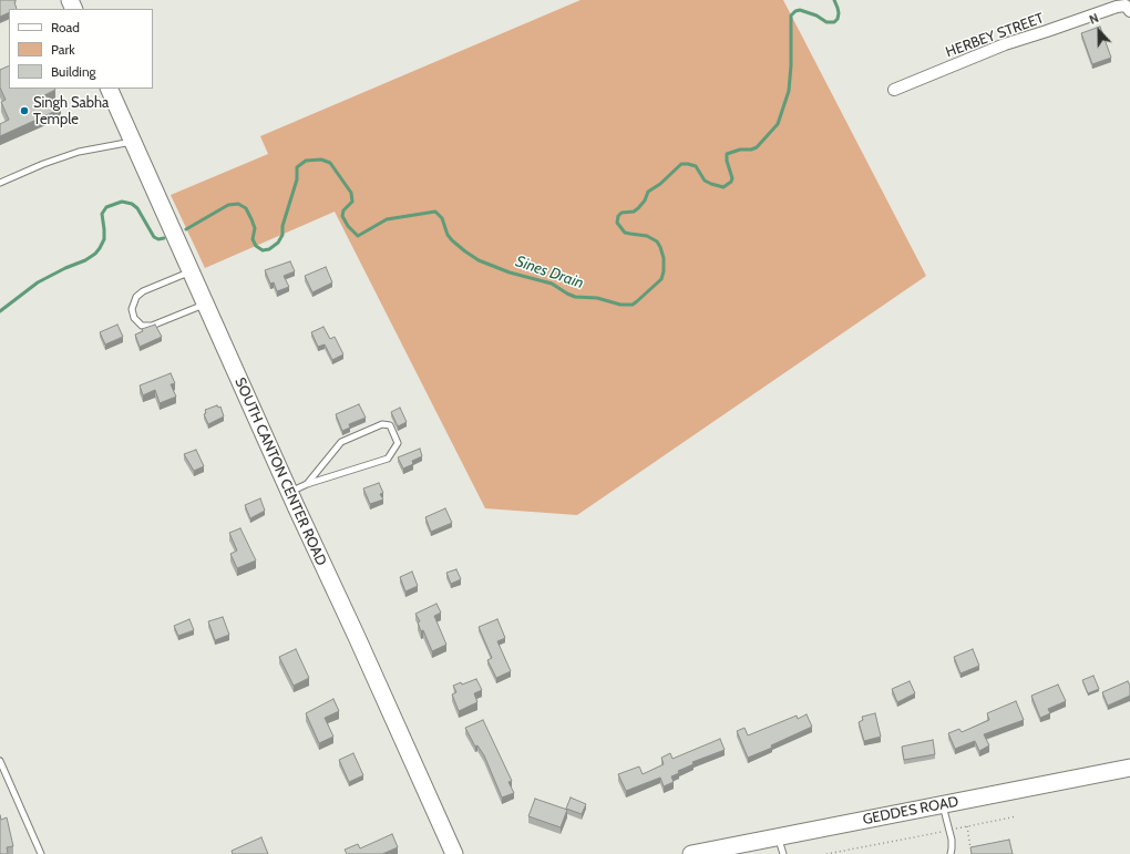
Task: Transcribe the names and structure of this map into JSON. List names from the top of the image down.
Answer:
{
  "streets": {
    "main road": ["SOUTH CANTON CENTER ROAD", "GEDDES ROAD"],
    "street": ["HERBEY STREET"]
  },
  "water": ["Sines Drain"],
  "places": ["Singh Sabha Temple"],
  "legend": ["Road", "Park", "Building"],
  "north": "top"
}
